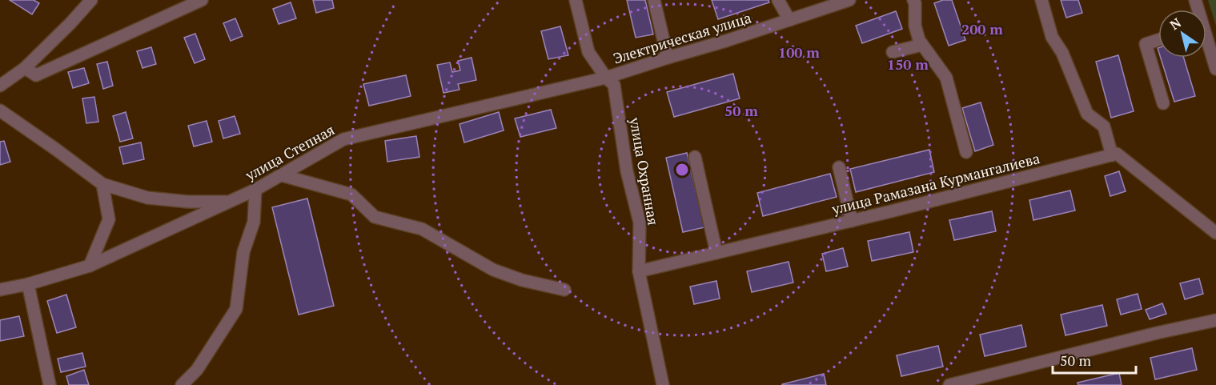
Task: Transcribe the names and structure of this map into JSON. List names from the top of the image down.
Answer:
{
  "streets": {
    "street": [
      "Электрическая улица",
      "улица Степная",
      "улица Охранная",
      "улица Рамазана Курмангалиева"
    ]
  },
  "crossings": [
    ["Электрическая улица", "улица Степная"],
    ["Электрическая улица", "улица Охранная"],
    ["улица Степная", "улица Охранная"],
    ["улица Охранная", "улица Рамазана Курмангалиева"]
  ],
  "scale_bar": "50 m",
  "north": "top left",
  "rings": [
    "200 m",
    "100 m",
    "150 m",
    "50 m"
  ]
}
